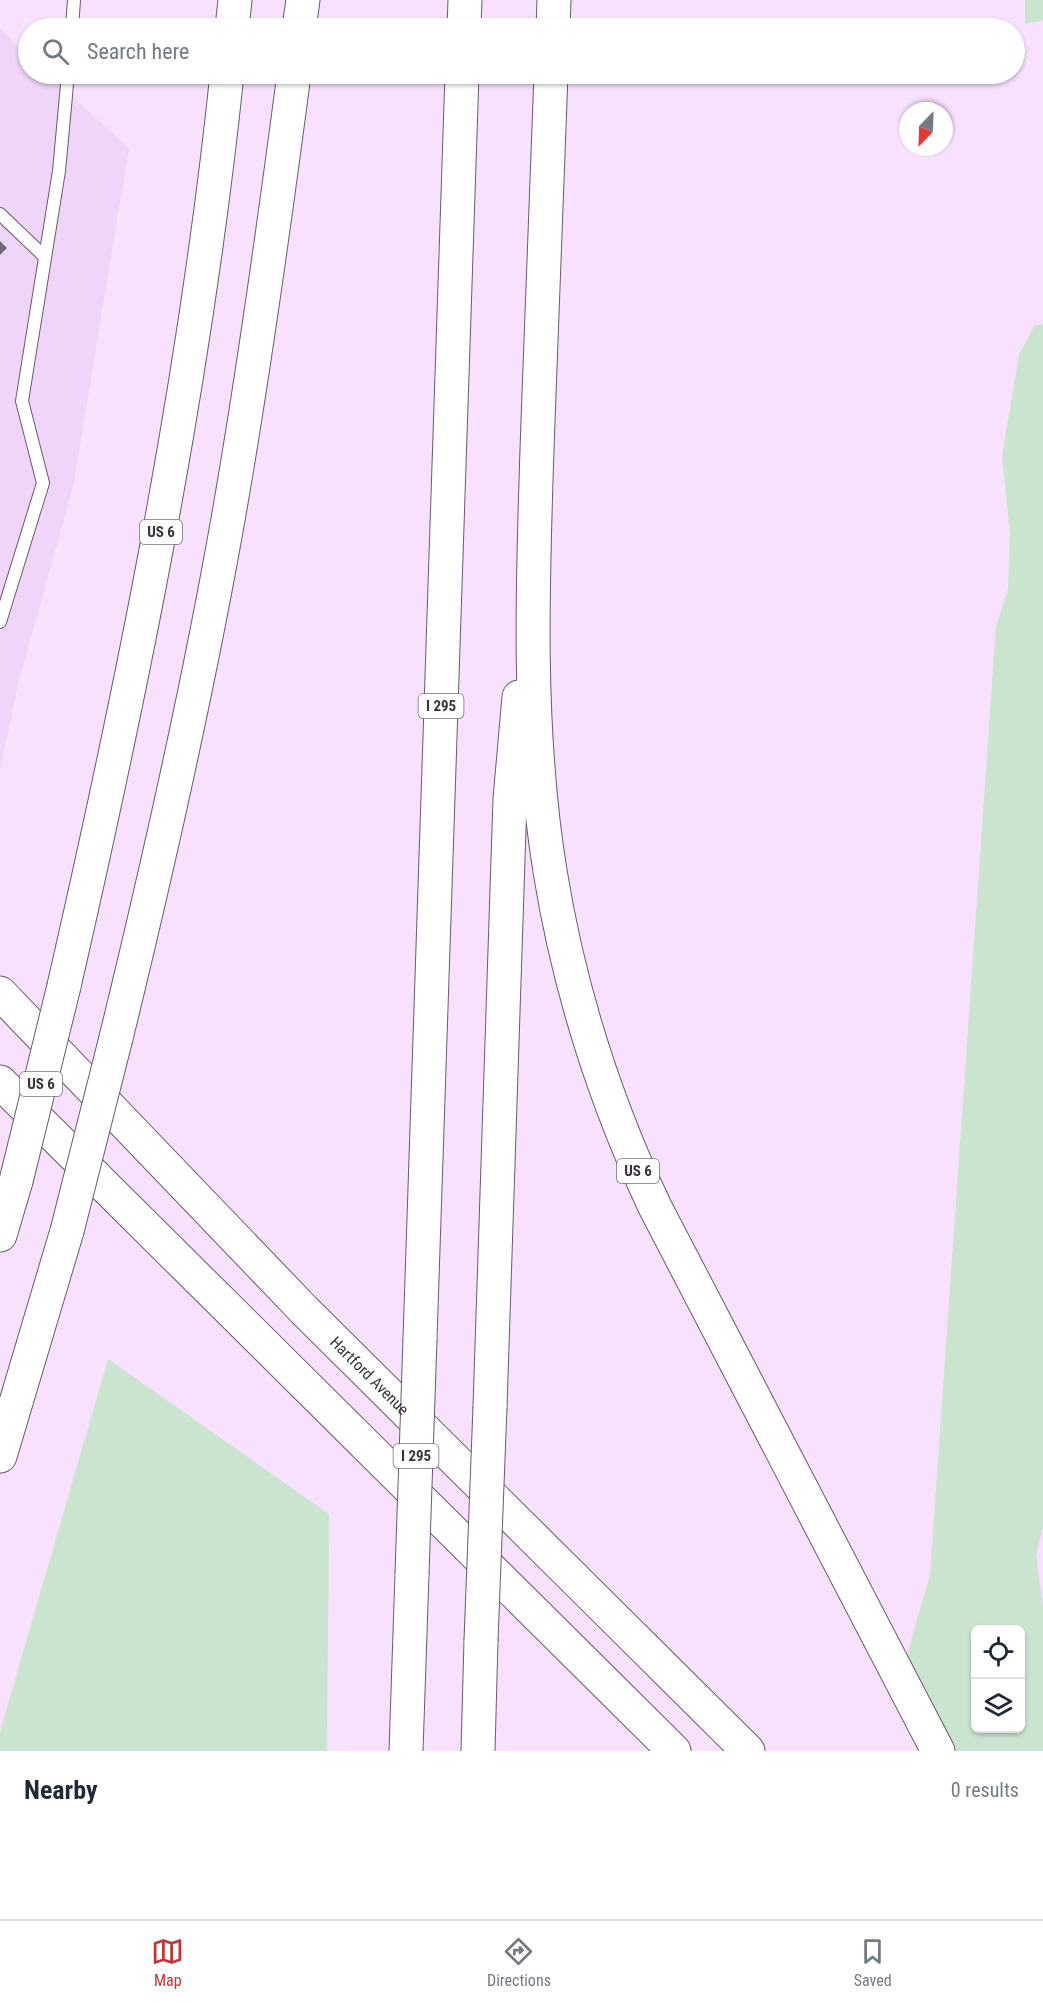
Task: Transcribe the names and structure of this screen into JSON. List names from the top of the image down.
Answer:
{
  "streets": {
    "main road": ["US 6", "I 295", "Hartford Avenue"]
  },
  "north": "bottom left",
  "page": {
    "search": "Search here",
    "heading": ["Nearby", "0 results"],
    "nav": ["Map", "Directions", "Saved"]
  }
}
